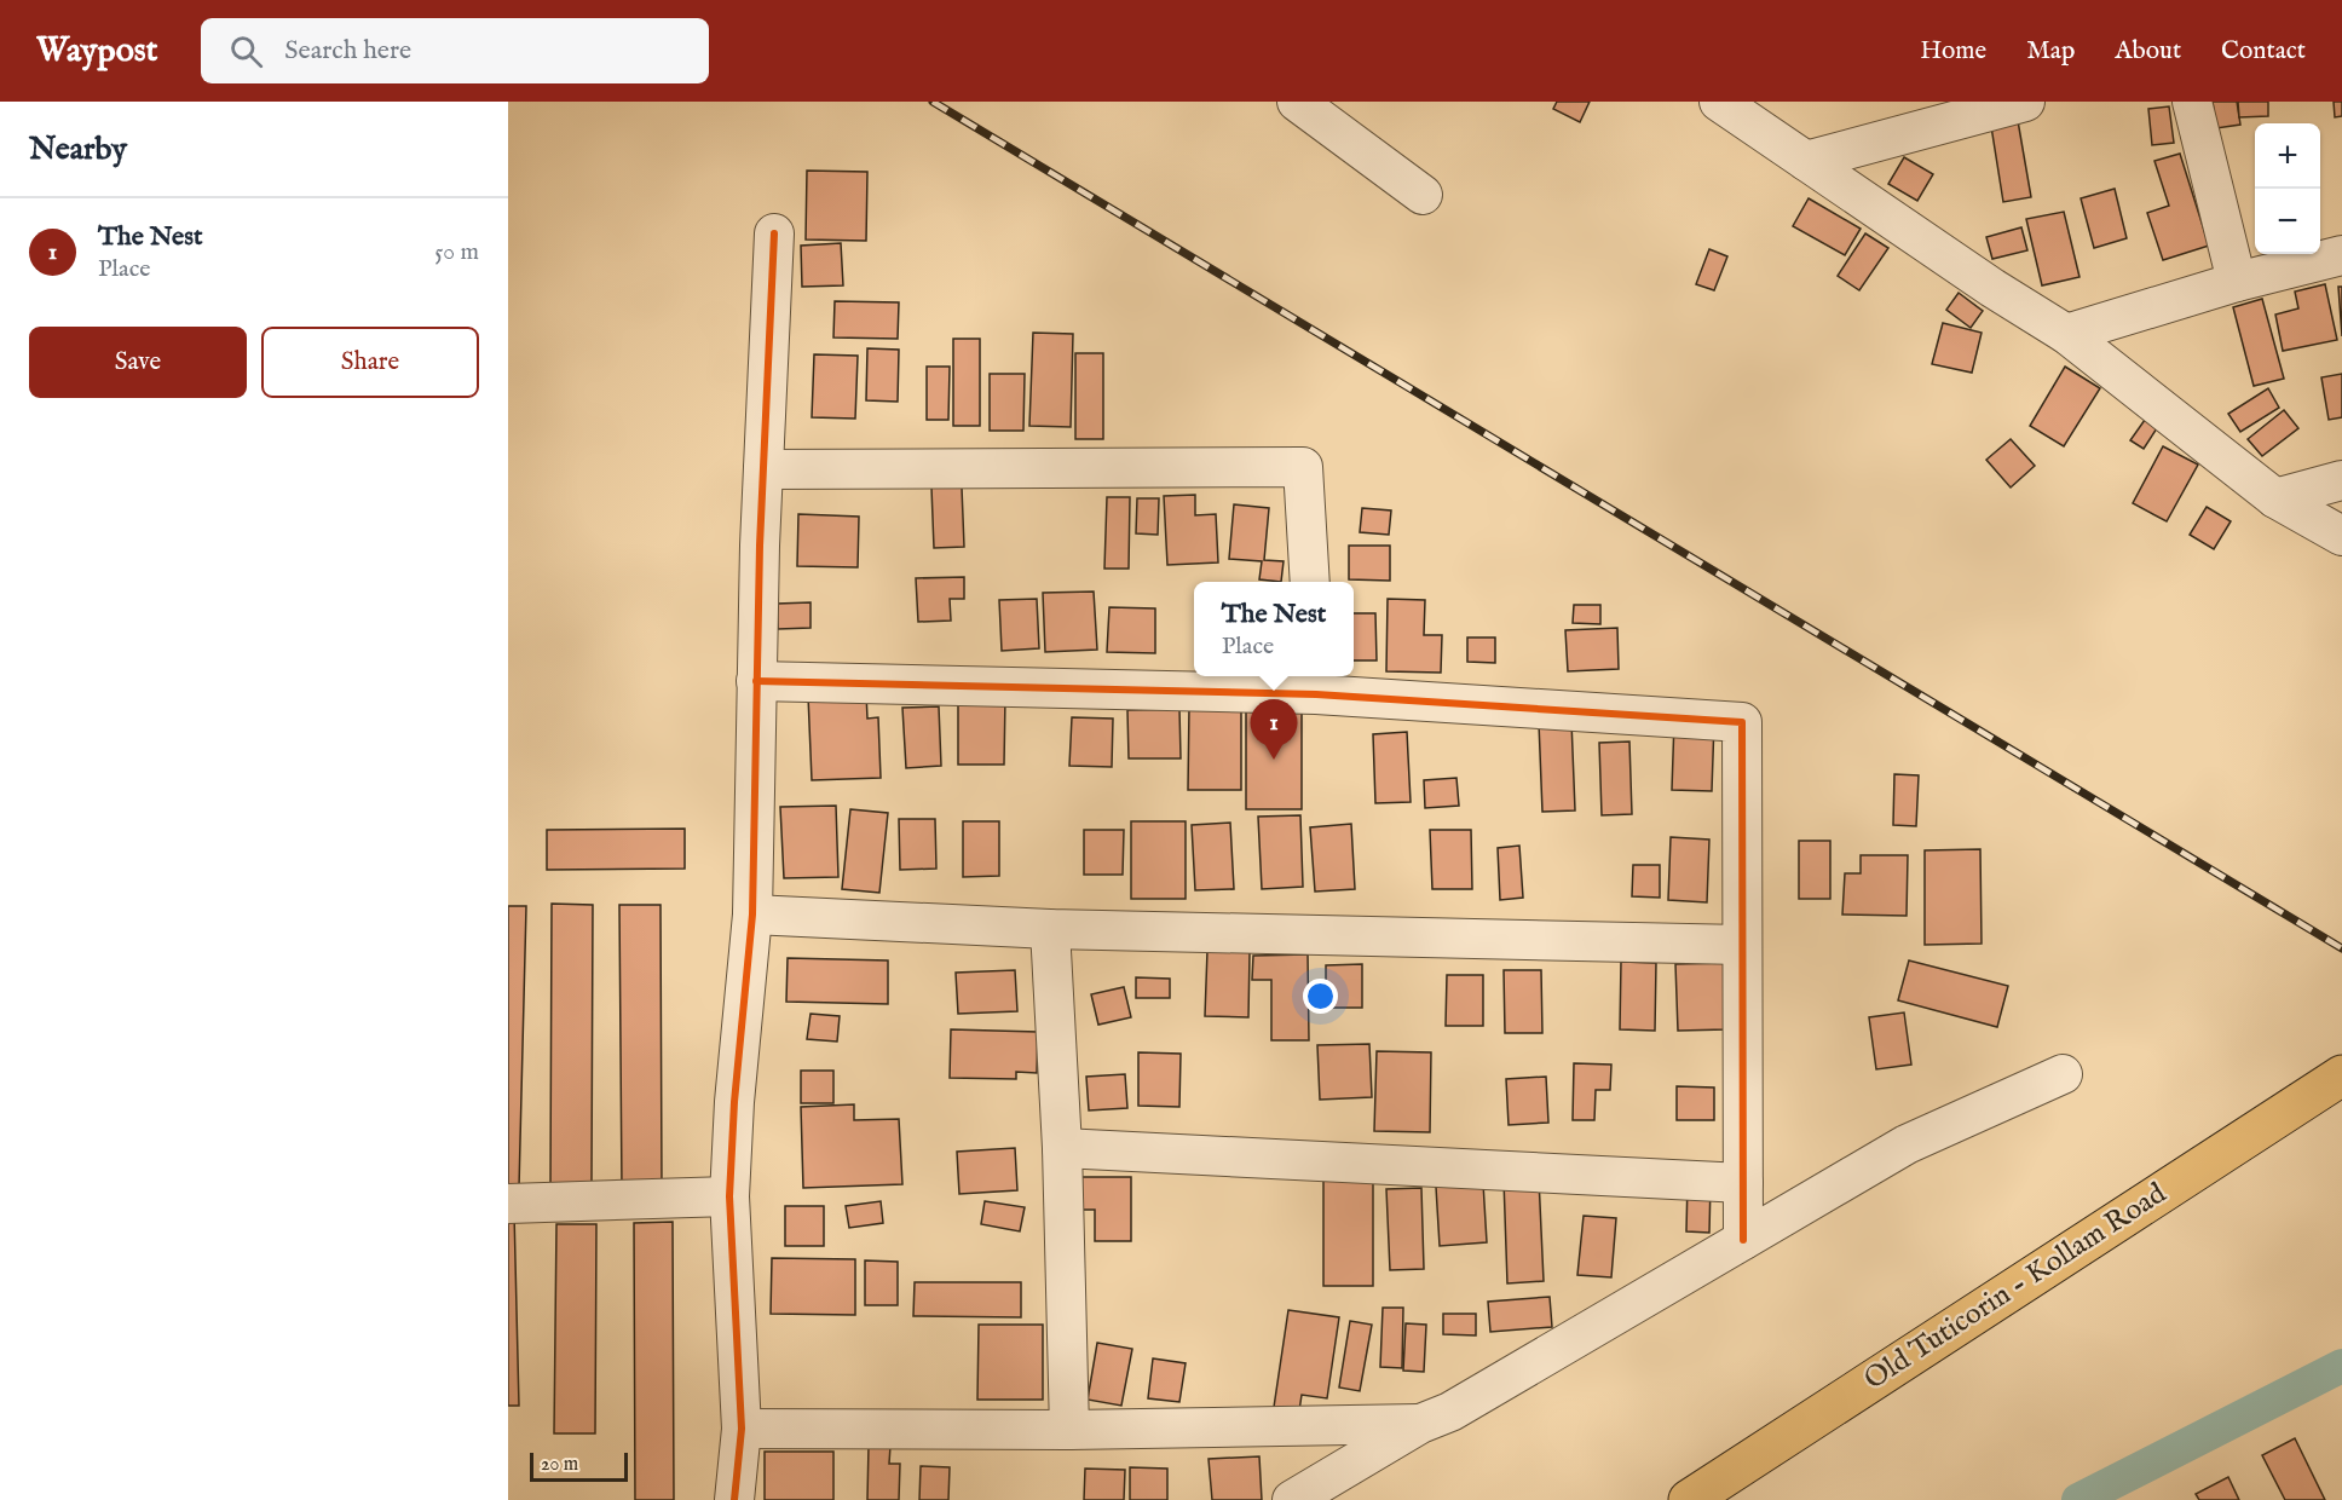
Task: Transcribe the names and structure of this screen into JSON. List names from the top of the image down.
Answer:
{
  "streets": {
    "main road": ["Old Tuticorin - Kollam Road"]
  },
  "scale_bar": "20 m",
  "page": {
    "header": "Waypost",
    "search": "Search here",
    "nav": [
      "Home",
      "Map",
      "About",
      "Contact"
    ],
    "heading": "Nearby",
    "map_buttons": ["+", "−"],
    "list": [
      {
        "mark": "1",
        "name": "The Nest",
        "note": "Place",
        "value": "50 m"
      }
    ],
    "buttons": ["Save", "Share"],
    "popup": ["The Nest", "Place"],
    "pins": "1",
    "scale": "20 m"
  }
}
